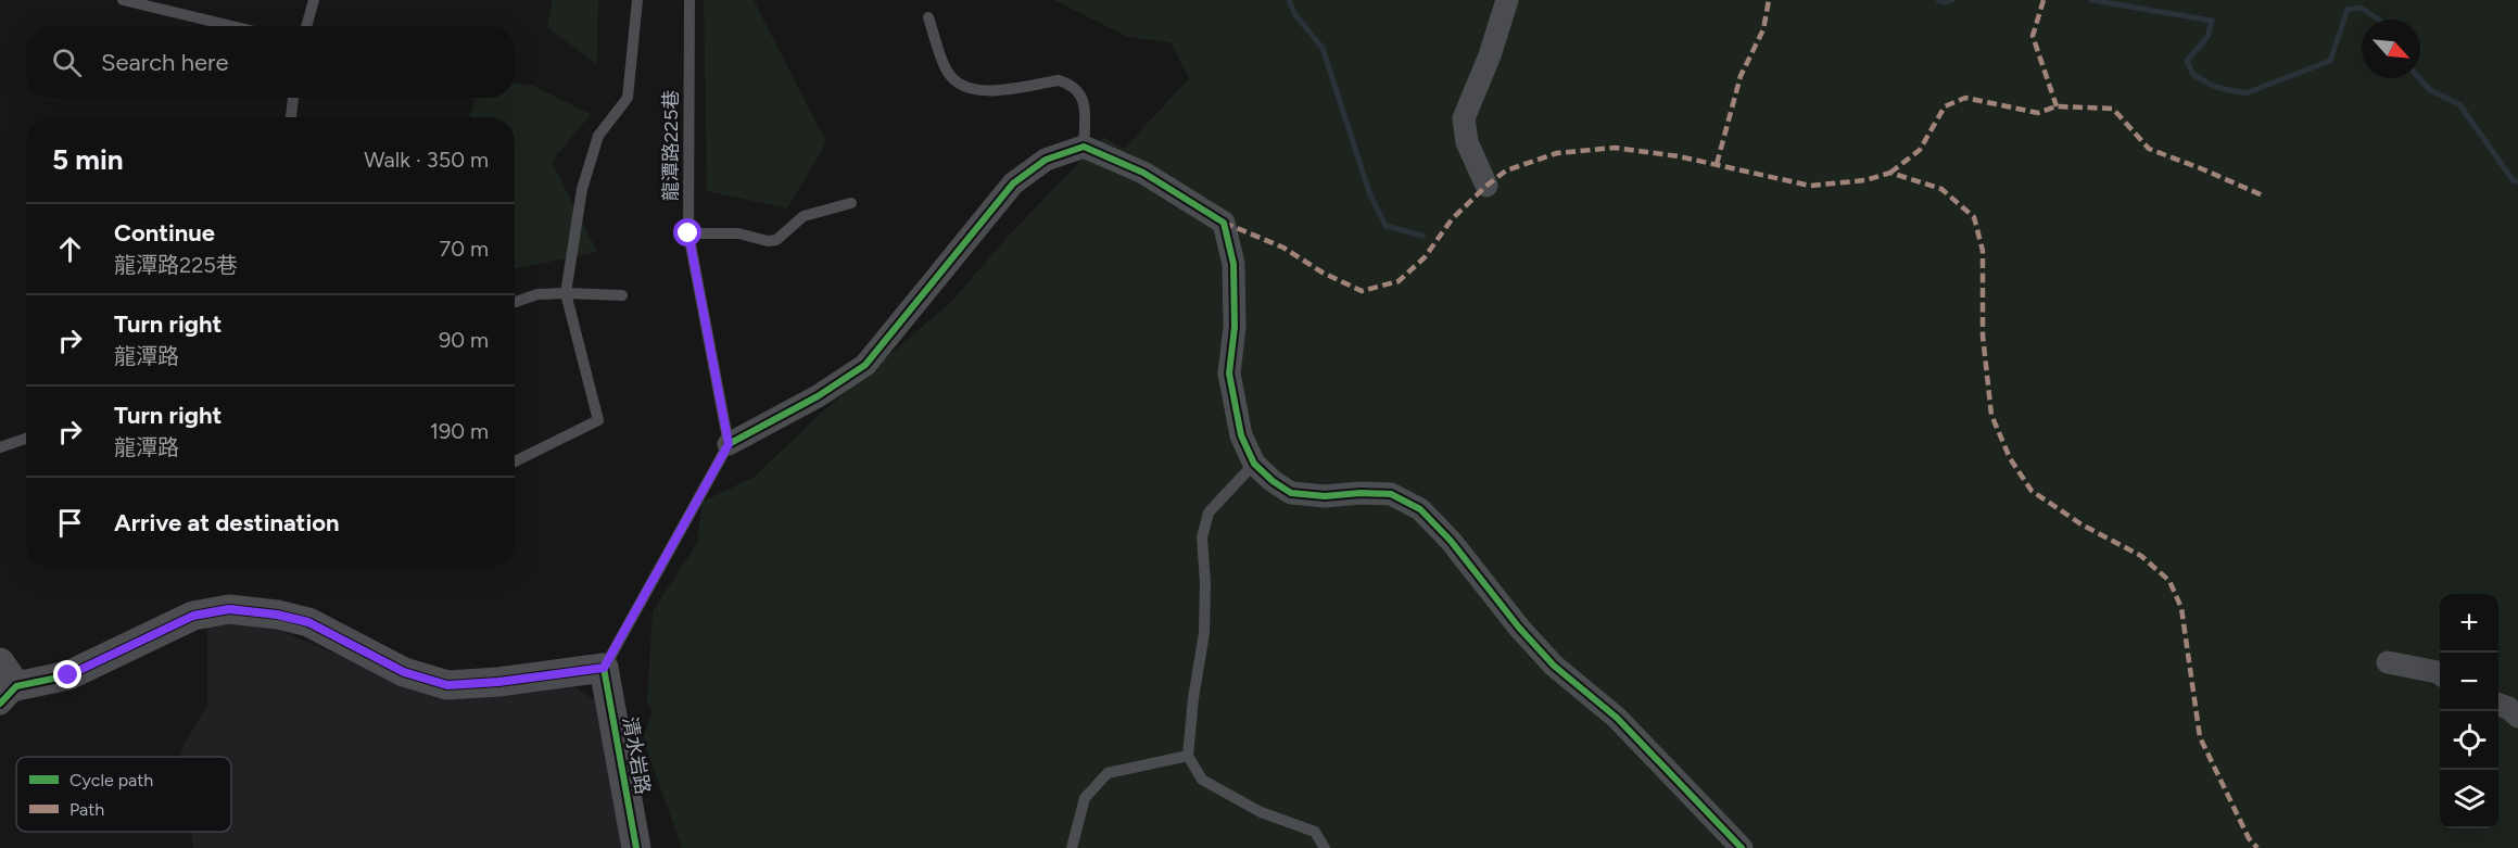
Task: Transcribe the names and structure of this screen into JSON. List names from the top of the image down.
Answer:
{
  "streets": {
    "street": ["清水岩路"],
    "lane": ["龍潭路225巷"]
  },
  "legend": ["Cycle path", "Path"],
  "north": "bottom right",
  "page": {
    "search": "Search here",
    "heading": ["5 min", "Walk · 350 m"],
    "list": [
      ["Continue", "龍潭路225巷", "70 m"],
      ["Turn right", "龍潭路", "90 m"],
      ["Turn right", "龍潭路", "190 m"],
      "Arrive at destination"
    ],
    "map_buttons": ["+", "−"]
  }
}
